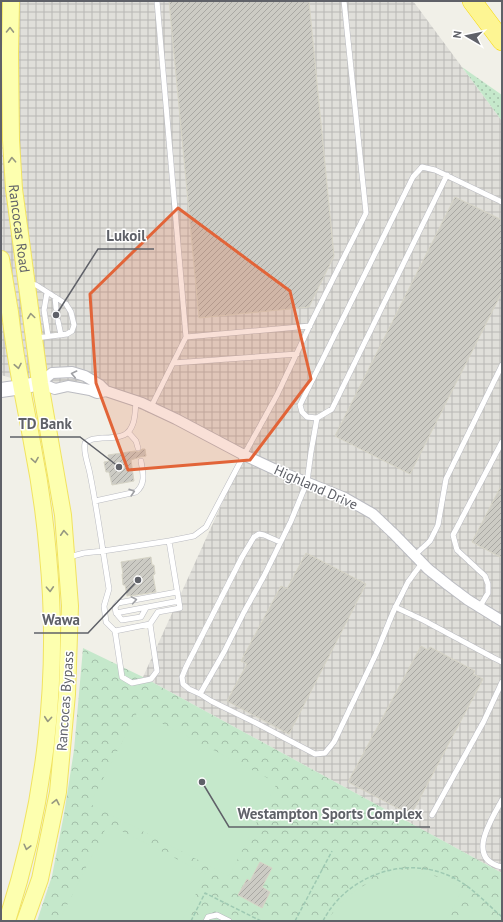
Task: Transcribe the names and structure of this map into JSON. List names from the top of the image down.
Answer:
{
  "streets": {
    "main road": ["Rancocas Road", "Rancocas Bypass"],
    "street": ["Highland Drive"]
  },
  "crossings": [
    ["Rancocas Road", "Highland Drive"],
    ["Rancocas Road", "Rancocas Bypass"],
    ["Highland Drive", "Rancocas Bypass"]
  ],
  "places": [
    "Lukoil",
    "TD Bank",
    "Wawa",
    "Westampton Sports Complex"
  ],
  "north": "left"
}
